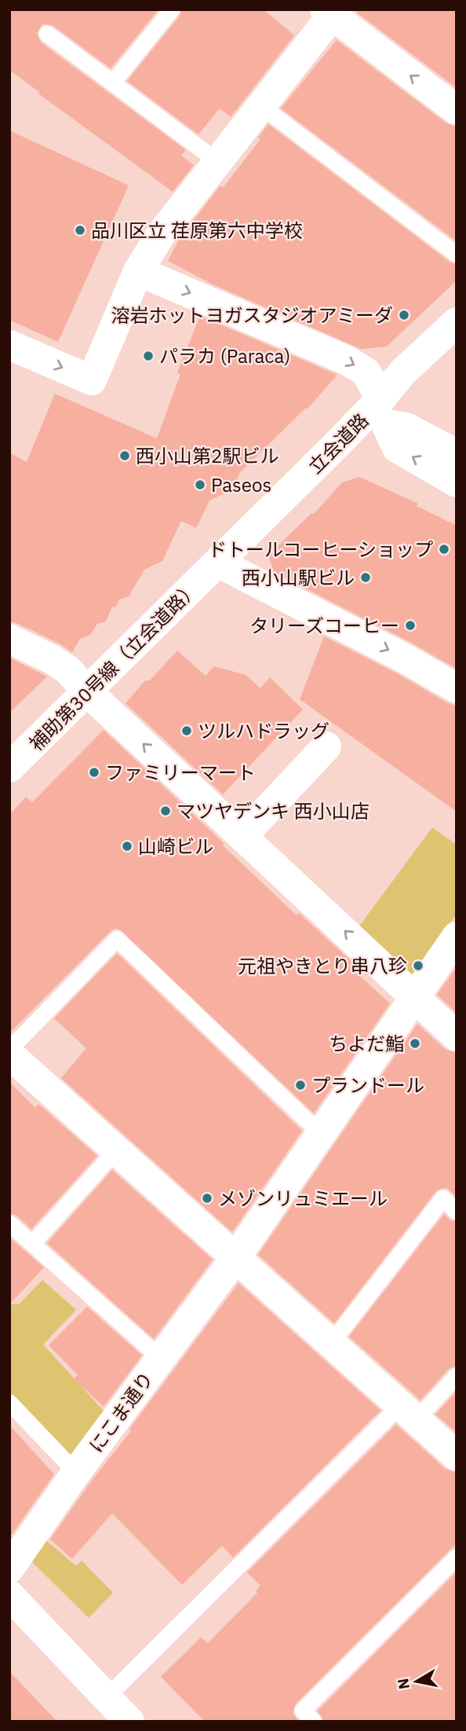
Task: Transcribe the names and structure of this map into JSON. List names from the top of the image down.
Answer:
{
  "streets": {
    "street": ["立会道路", "補助第30号線（立会道路）", "にこま通り"]
  },
  "crossings": [
    ["立会道路", "補助第30号線（立会道路）"]
  ],
  "places": [
    "品川区立 荏原第六中学校",
    "溶岩ホットヨガスタジオアミーダ",
    "パラカ (Paraca)",
    "西小山第2駅ビル",
    "Paseos",
    "ドトールコーヒーショップ",
    "西小山駅ビル",
    "タリーズコーヒー",
    "ツルハドラッグ",
    "ファミリーマート",
    "マツヤデンキ 西小山店",
    "山崎ビル",
    "元祖やきとり串八珍",
    "ちよだ鮨",
    "プランドール",
    "メゾンリュミエール"
  ],
  "north": "left"
}
